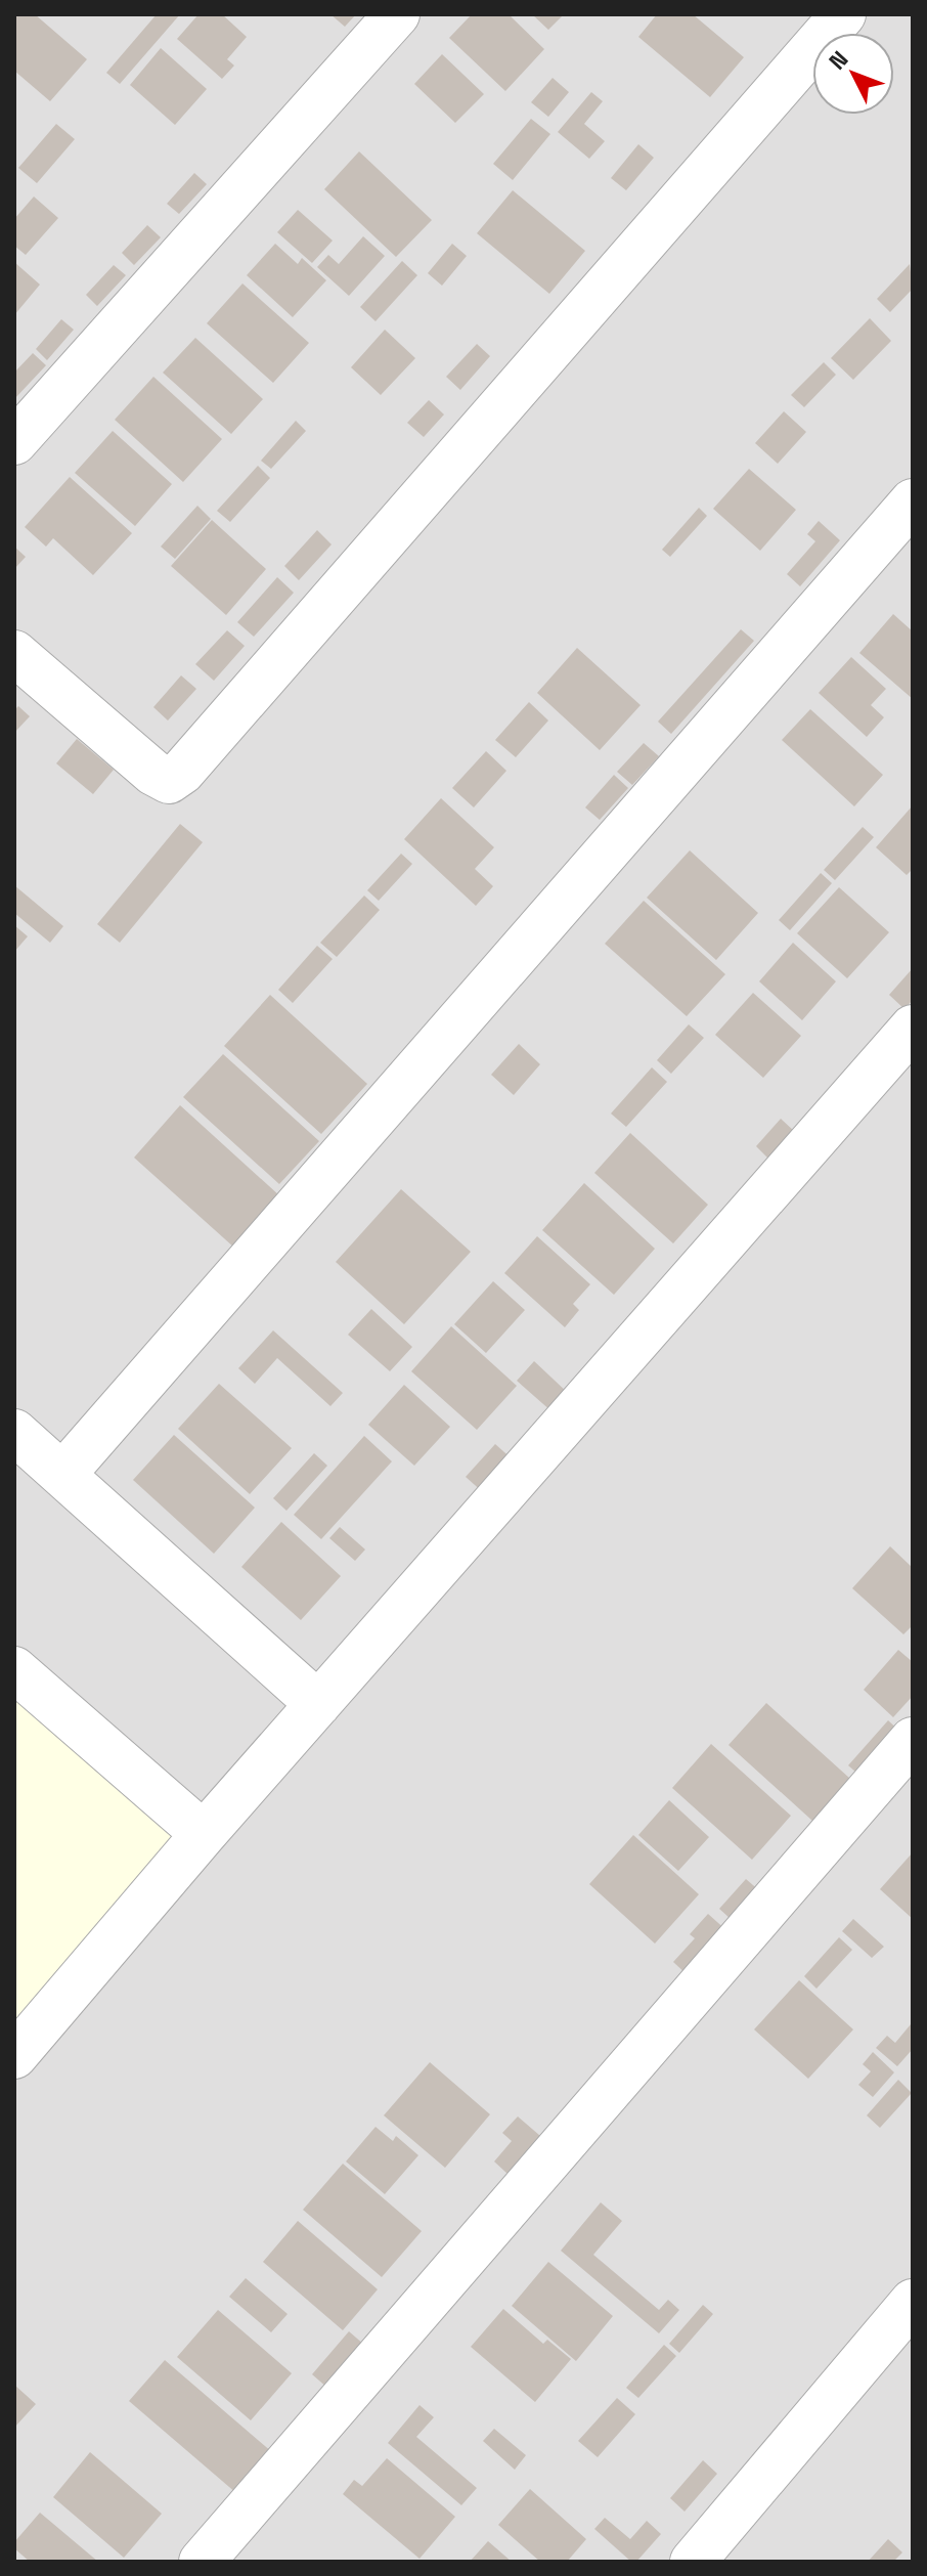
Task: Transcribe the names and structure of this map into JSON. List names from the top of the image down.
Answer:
{
  "north": "top left"
}
